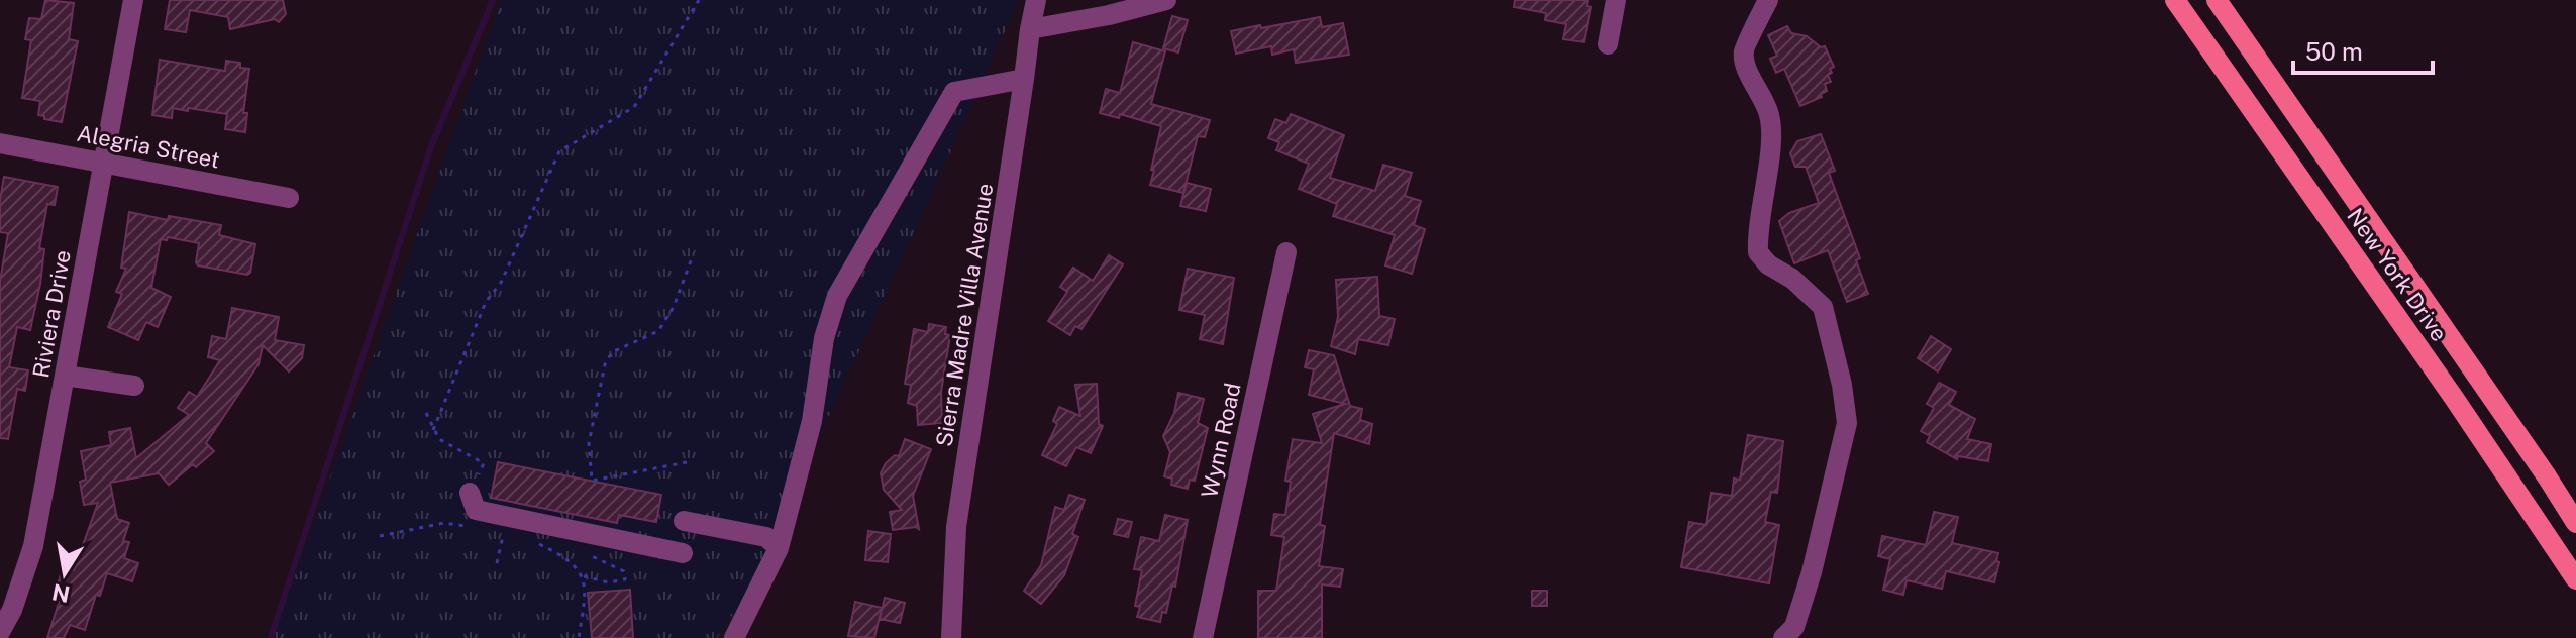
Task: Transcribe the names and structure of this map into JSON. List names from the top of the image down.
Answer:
{
  "streets": {
    "main road": ["New York Drive"],
    "street": [
      "Alegria Street",
      "Riviera Drive",
      "Sierra Madre Villa Avenue",
      "Wynn Road"
    ]
  },
  "crossings": [
    ["Alegria Street", "Riviera Drive"]
  ],
  "scale_bar": "50 m",
  "north": "bottom"
}
